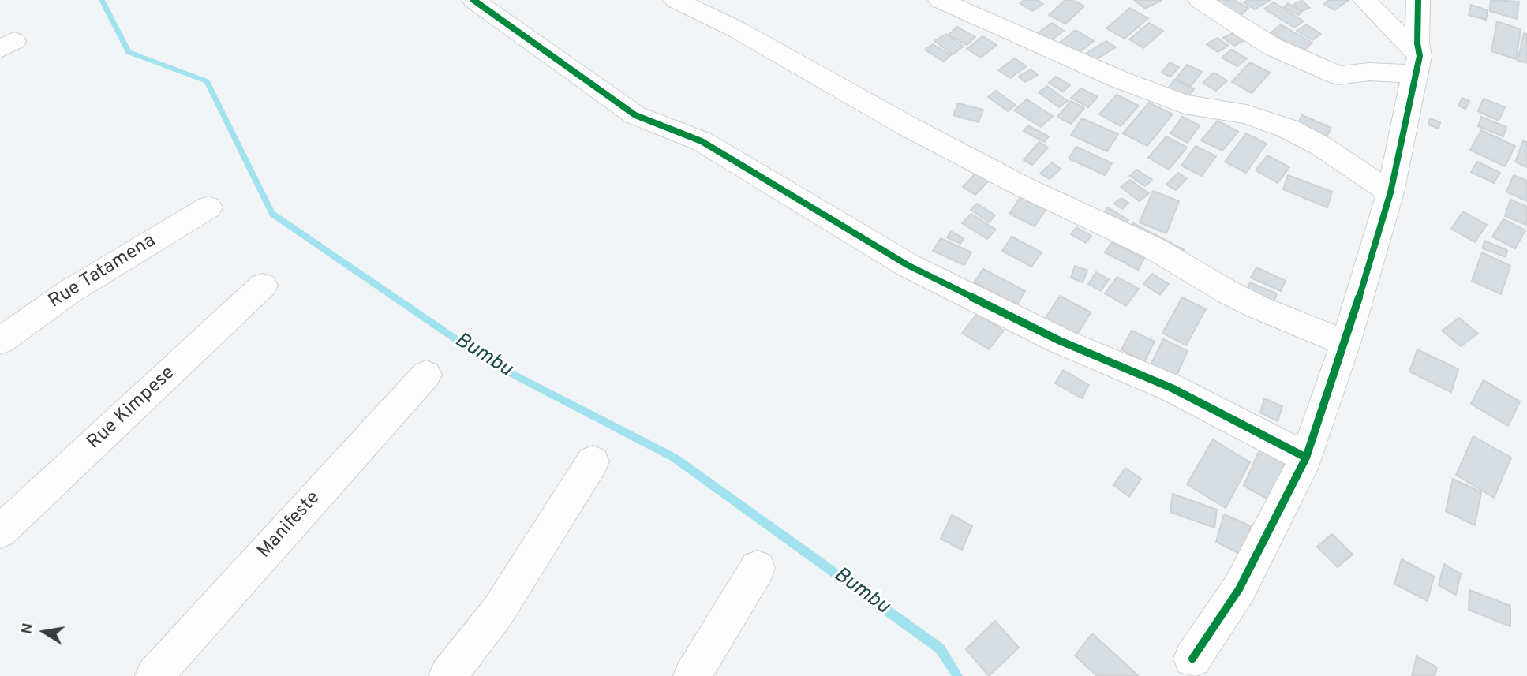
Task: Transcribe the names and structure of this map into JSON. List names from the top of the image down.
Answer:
{
  "streets": {
    "street": ["Rue Tatamena", "Rue Kimpese", "Manifeste"]
  },
  "water": ["Bumbu"],
  "north": "left"
}
